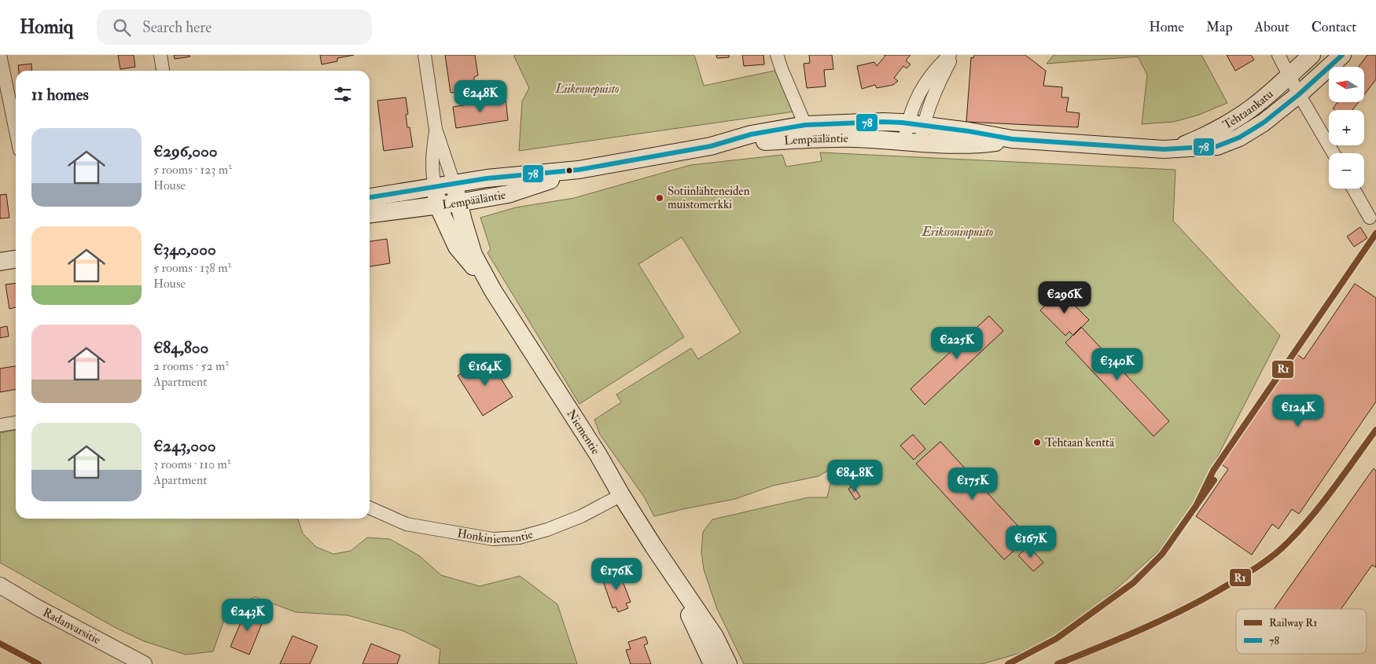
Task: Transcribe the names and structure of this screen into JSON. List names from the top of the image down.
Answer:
{
  "streets": {
    "main road": ["Tehtaankatu", "Lempääläntie", "Niementie"],
    "street": ["Honkiniementie", "Radanvarsitie"]
  },
  "crossings": [
    ["Tehtaankatu", "Lempääläntie"],
    ["Lempääläntie", "Niementie"],
    ["Niementie", "Honkiniementie"]
  ],
  "parks": ["Liikennepuisto", "Erikssoninpuisto"],
  "places": ["Sotiinlähteneiden muistomerkki", "Tehtaan kenttä"],
  "lines": ["transit line 78", "rail line R1"],
  "legend": ["Railway R1", "78"],
  "north": "left",
  "page": {
    "header": "Homiq",
    "search": "Search here",
    "nav": [
      "Home",
      "Map",
      "About",
      "Contact"
    ],
    "map_buttons": ["+", "−"],
    "heading": "11 homes",
    "price": [
      "€248K",
      "€296K",
      "€225K",
      "€340K",
      "€164K",
      "€124K",
      "€84.8K",
      "€175K",
      "€167K",
      "€176K",
      "€243K"
    ],
    "list": [
      {
        "name": "€296,000",
        "note": "5 rooms · 123 m² · House"
      },
      {
        "name": "€340,000",
        "note": "5 rooms · 138 m² · House"
      },
      {
        "name": "€84,800",
        "note": "2 rooms · 52 m² · Apartment"
      },
      {
        "name": "€243,000",
        "note": "3 rooms · 110 m² · Apartment"
      }
    ]
  }
}
